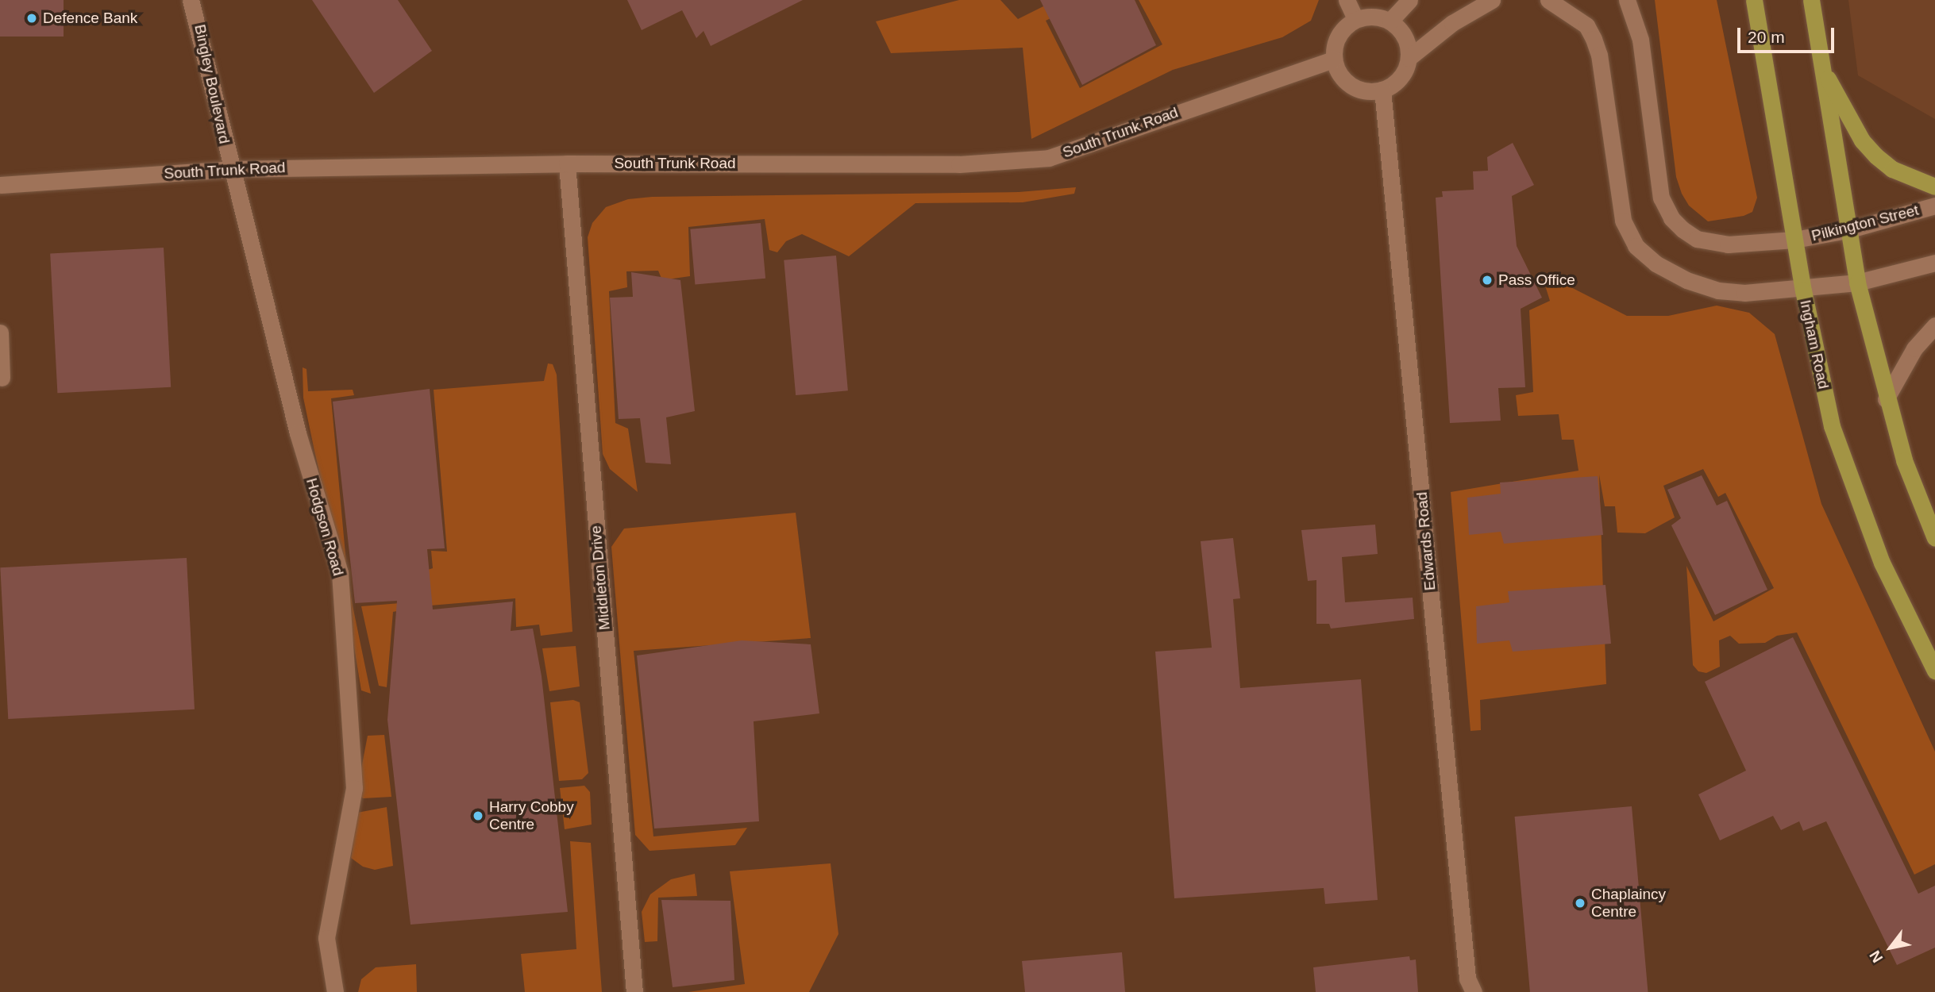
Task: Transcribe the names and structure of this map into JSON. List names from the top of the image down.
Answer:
{
  "streets": {
    "main road": ["Ingham Road"],
    "street": [
      "Bingley Boulevard",
      "South Trunk Road",
      "Pilkington Street",
      "Hodgson Road",
      "Edwards Road",
      "Middleton Drive"
    ]
  },
  "crossings": [
    ["Bingley Boulevard", "South Trunk Road"],
    ["Bingley Boulevard", "Hodgson Road"],
    ["South Trunk Road", "Hodgson Road"],
    ["South Trunk Road", "Edwards Road"],
    ["South Trunk Road", "Middleton Drive"],
    ["Pilkington Street", "Ingham Road"]
  ],
  "places": [
    "Defence Bank",
    "Pass Office",
    "Harry Cobby Centre",
    "Chaplaincy Centre"
  ],
  "scale_bar": "20 m",
  "north": "bottom left"
}
